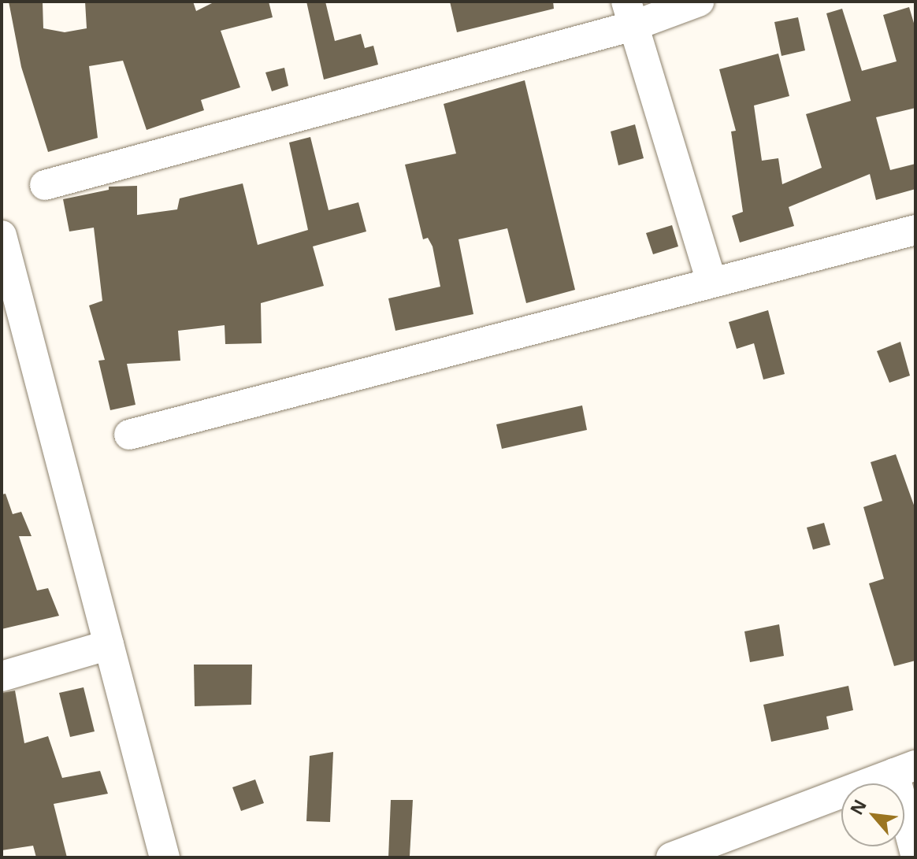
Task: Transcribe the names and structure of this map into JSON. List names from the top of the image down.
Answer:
{
  "north": "top left"
}
